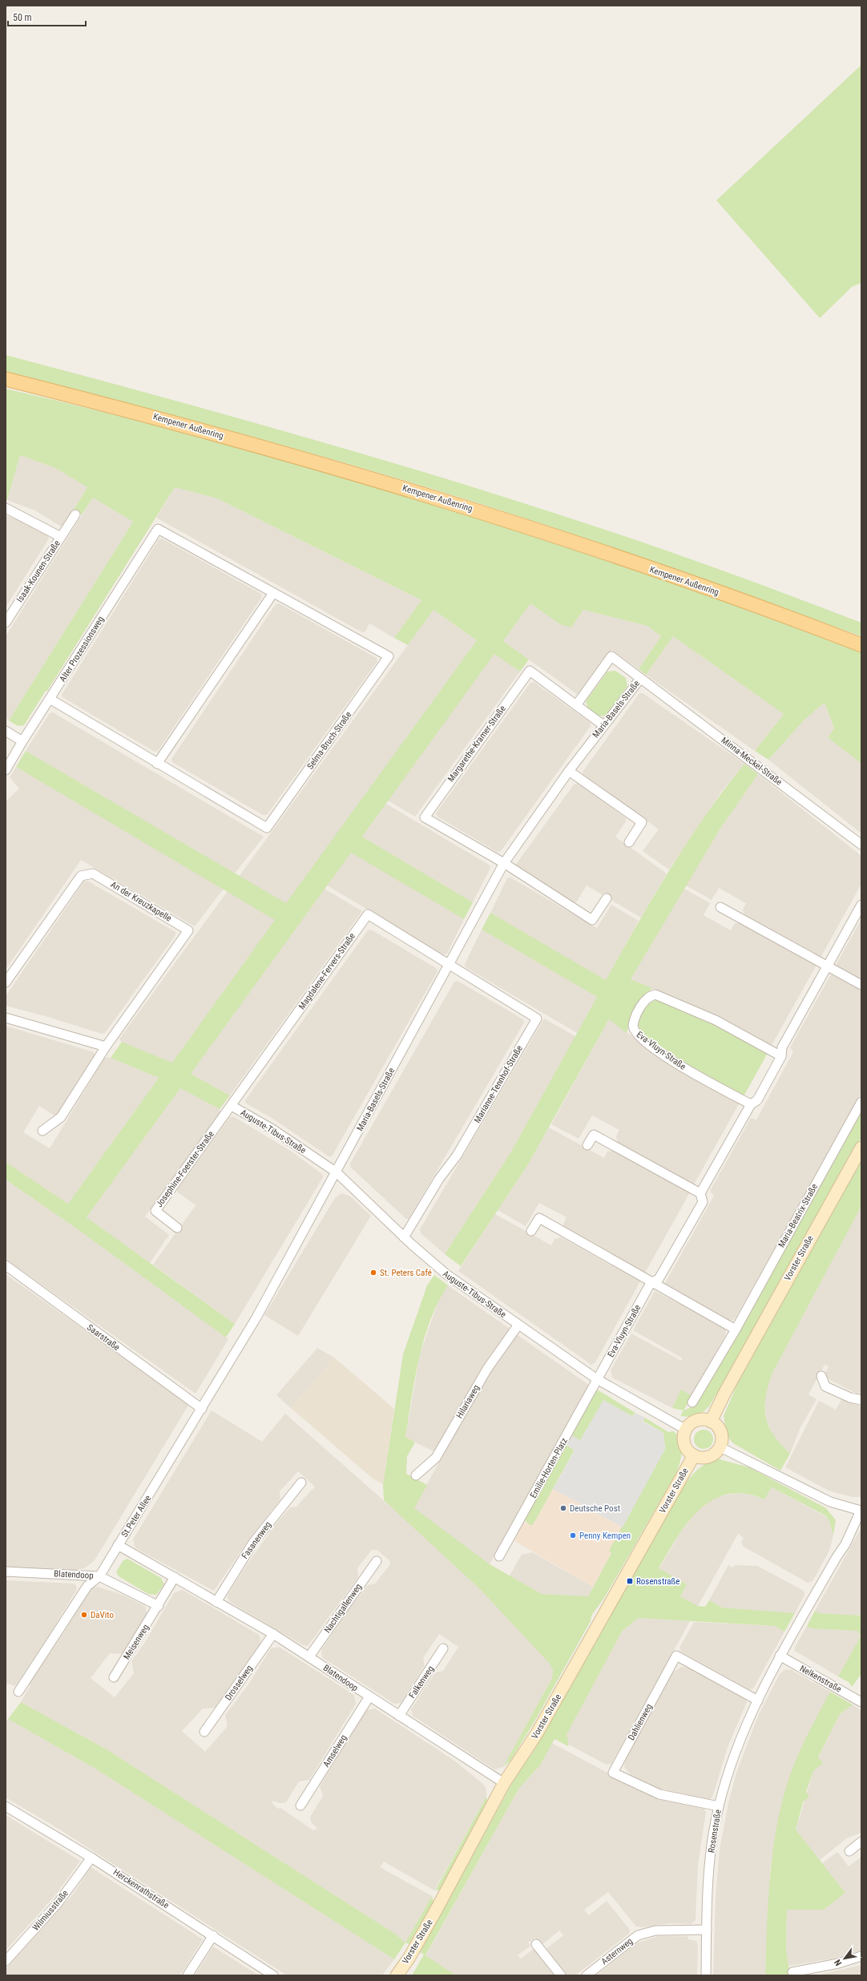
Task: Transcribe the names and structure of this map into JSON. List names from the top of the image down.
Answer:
{
  "streets": {
    "main road": ["Kempener Außenring", "Vorster Straße"],
    "street": [
      "Isaak-Kounen-Straße",
      "Alter Prozessionsweg",
      "Maria-Basels-Straße",
      "Selma-Bruch-Straße",
      "Margarethe-Kramer-Straße",
      "Minna-Meckel-Straße",
      "An der Kreuzkapelle",
      "Magdalene-Fervers-Straße",
      "Eva-Vluyn-Straße",
      "Marianne-Tennhof-Straße",
      "Auguste-Tibus-Straße",
      "Josephine-Foerster-Straße",
      "Maria-Beatrix-Straße",
      "Saarstraße",
      "Hilariaweg",
      "Emilie-Horten-Platz",
      "St.Peter Allee",
      "Fasanenweg",
      "Blatendoop",
      "Nachtigallenweg",
      "Meisenweg",
      "Nelkenstraße",
      "Falkenweg",
      "Drosselweg",
      "Dahlienweg",
      "Amselweg",
      "Rosenstraße",
      "Herckenrathstraße",
      "Wilmiusstraße",
      "Asternweg"
    ]
  },
  "crossings": [
    ["Alter Prozessionsweg", "Selma-Bruch-Straße"],
    ["Maria-Basels-Straße", "Margarethe-Kramer-Straße"],
    ["Maria-Basels-Straße", "Minna-Meckel-Straße"],
    ["Maria-Basels-Straße", "Magdalene-Fervers-Straße"],
    ["Maria-Basels-Straße", "Marianne-Tennhof-Straße"],
    ["Maria-Basels-Straße", "Auguste-Tibus-Straße"],
    ["Maria-Basels-Straße", "St.Peter Allee"],
    ["Magdalene-Fervers-Straße", "Marianne-Tennhof-Straße"],
    ["Magdalene-Fervers-Straße", "Auguste-Tibus-Straße"],
    ["Magdalene-Fervers-Straße", "Josephine-Foerster-Straße"],
    ["Eva-Vluyn-Straße", "Auguste-Tibus-Straße"],
    ["Eva-Vluyn-Straße", "Emilie-Horten-Platz"],
    ["Marianne-Tennhof-Straße", "Auguste-Tibus-Straße"],
    ["Auguste-Tibus-Straße", "Josephine-Foerster-Straße"],
    ["Auguste-Tibus-Straße", "Vorster Straße"],
    ["Auguste-Tibus-Straße", "Hilariaweg"],
    ["Auguste-Tibus-Straße", "Emilie-Horten-Platz"],
    ["Auguste-Tibus-Straße", "Rosenstraße"],
    ["Vorster Straße", "Blatendoop"],
    ["Vorster Straße", "Rosenstraße"],
    ["Saarstraße", "St.Peter Allee"],
    ["St.Peter Allee", "Blatendoop"],
    ["Fasanenweg", "Blatendoop"],
    ["Blatendoop", "Nachtigallenweg"],
    ["Blatendoop", "Meisenweg"],
    ["Blatendoop", "Falkenweg"],
    ["Blatendoop", "Drosselweg"],
    ["Blatendoop", "Amselweg"],
    ["Nelkenstraße", "Rosenstraße"],
    ["Dahlienweg", "Rosenstraße"],
    ["Rosenstraße", "Asternweg"],
    ["Herckenrathstraße", "Wilmiusstraße"]
  ],
  "places": {
    "other": [
      "St. Peters Café",
      "Deutsche Post",
      "Penny Kempen",
      "DaVito"
    ],
    "transit": ["Rosenstraße"]
  },
  "scale_bar": "50 m",
  "north": "bottom left"
}
